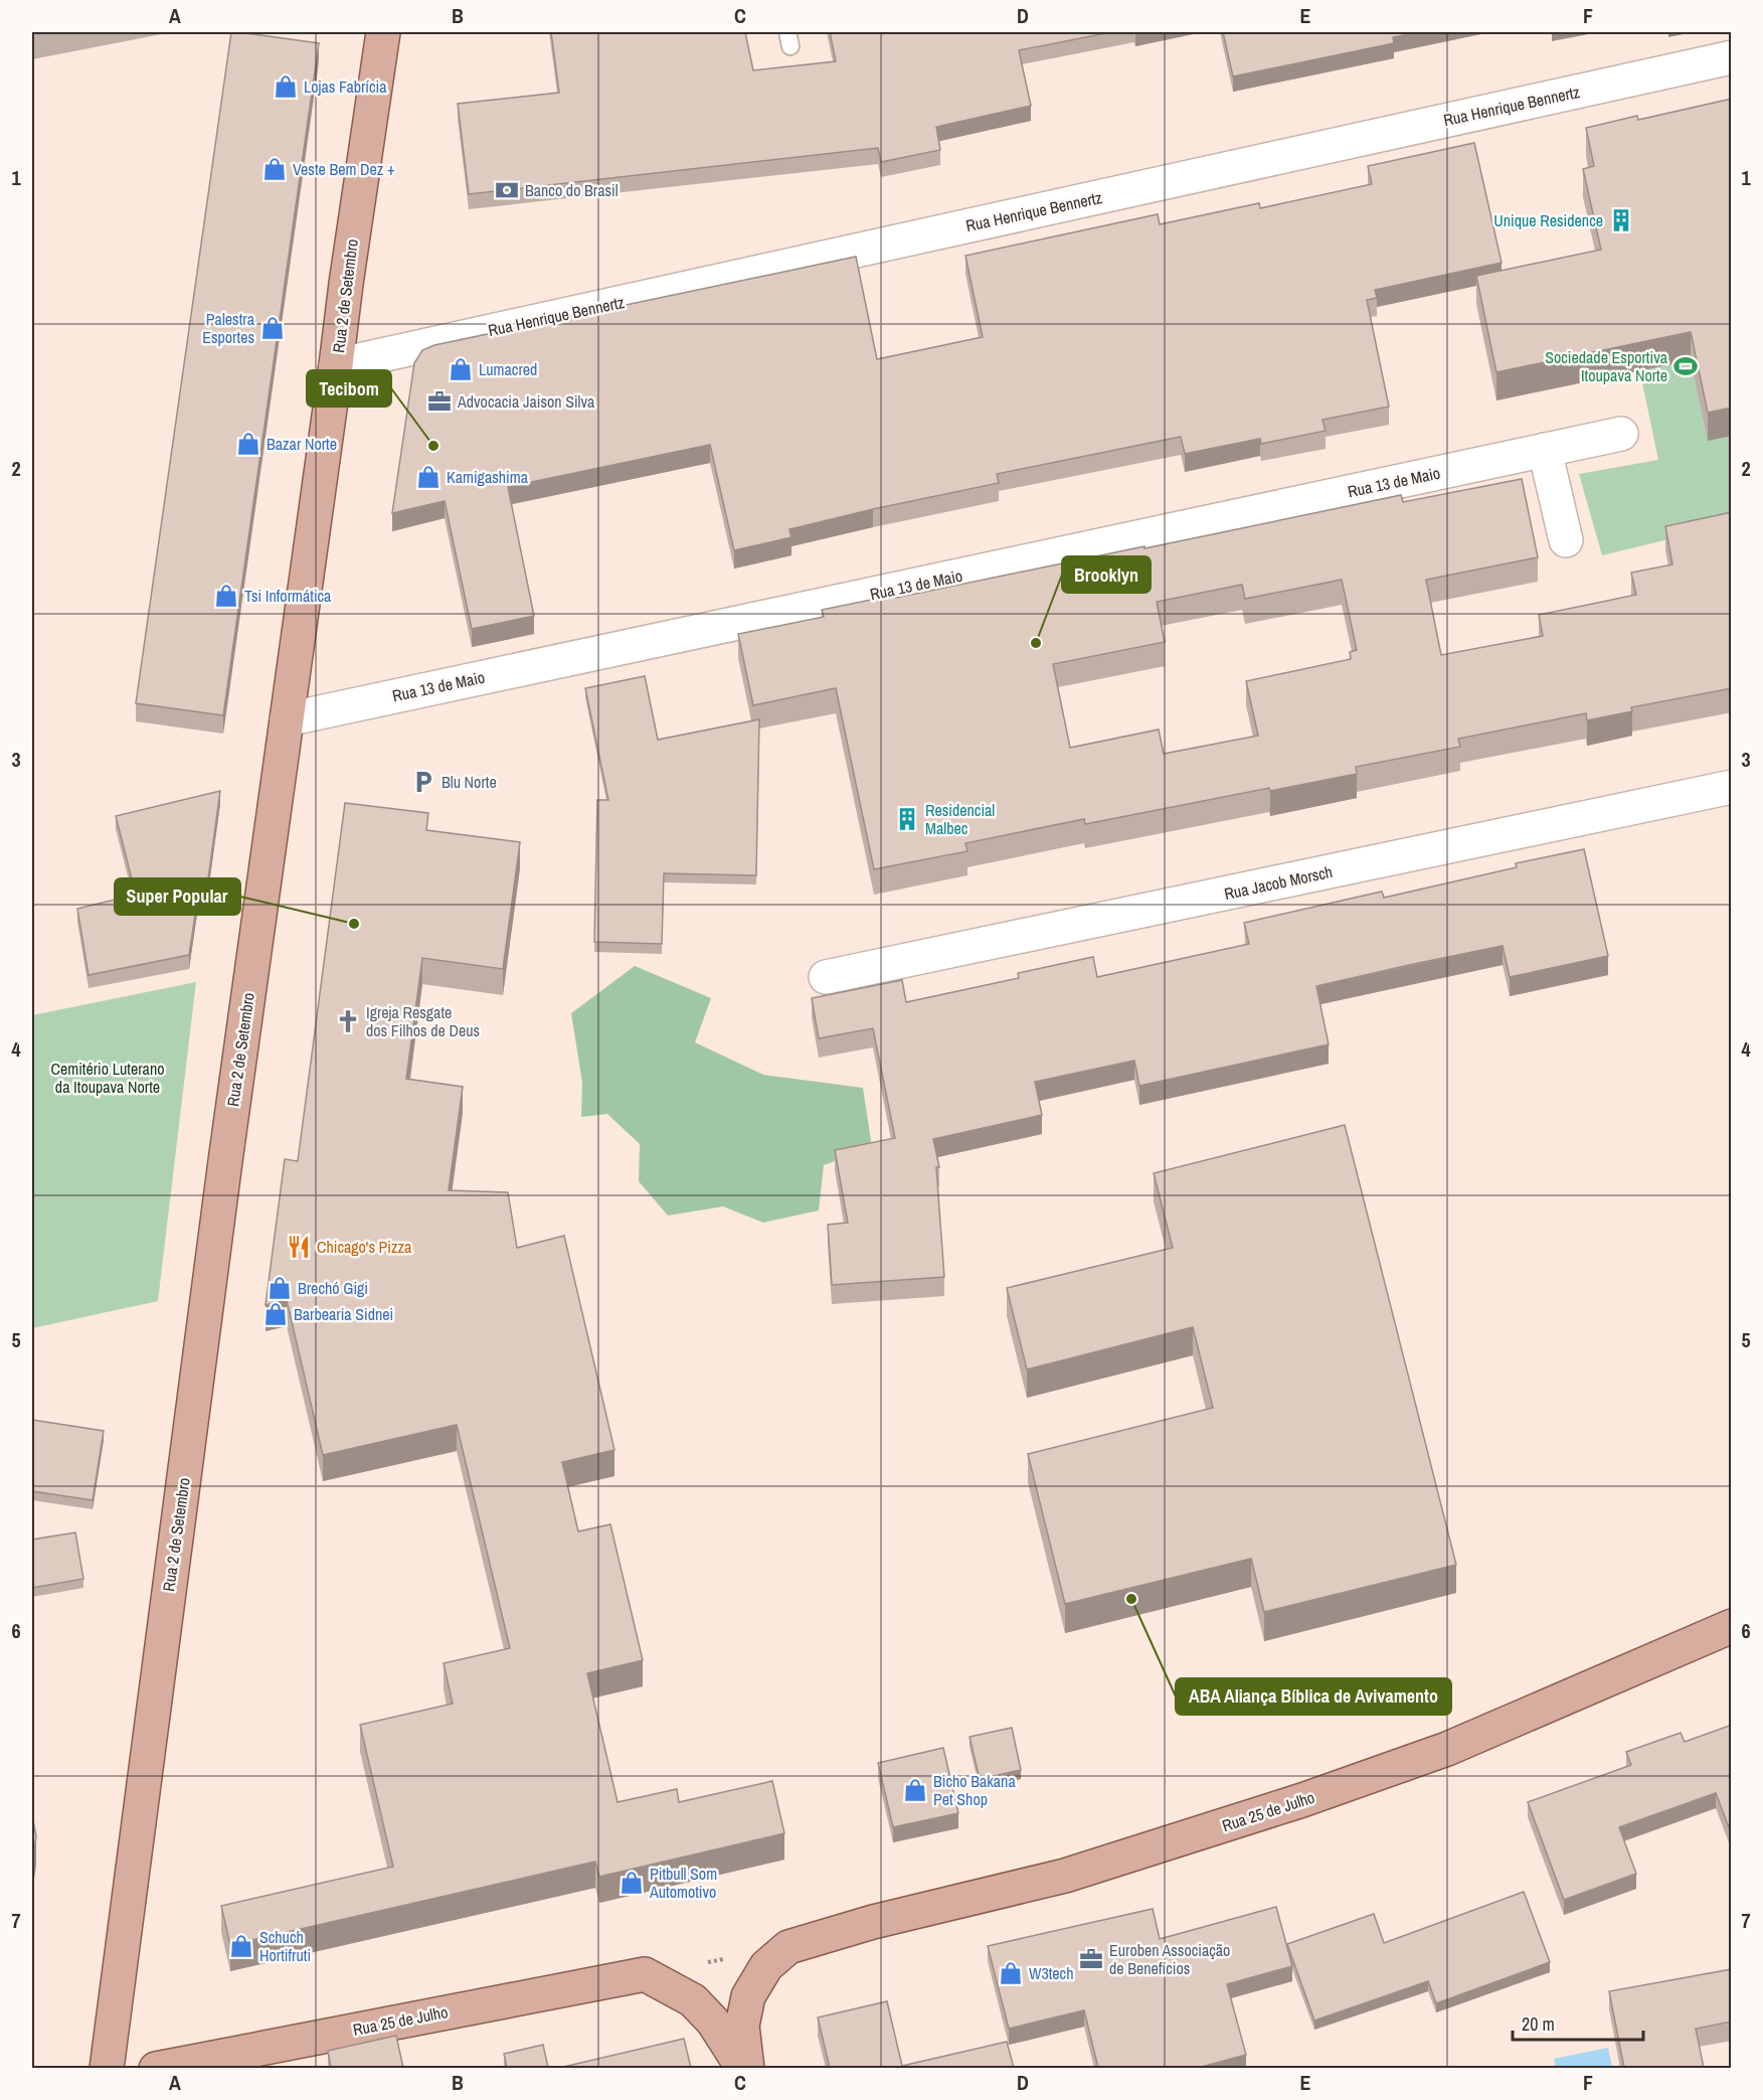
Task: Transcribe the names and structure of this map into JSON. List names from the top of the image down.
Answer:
{
  "streets": {
    "main road": ["Rua 2 de Setembro", "Rua 25 de Julho"],
    "street": ["Rua Henrique Bennertz", "Rua 13 de Maio", "Rua Jacob Morsch"]
  },
  "crossings": [
    ["Rua Henrique Bennertz", "Rua 2 de Setembro"],
    ["Rua 2 de Setembro", "Rua 13 de Maio"]
  ],
  "parks": ["Cemitério Luterano da Itoupava Norte"],
  "places": {
    "shop": [
      "Lojas Fabrícia",
      "Veste Bem Dez +",
      "Palestra Esportes",
      "Lumacred",
      "Bazar Norte",
      "Kamigashima",
      "Tsi Informática",
      "Brechó Gigi",
      "Barbearia Sidnei",
      "Bicho Bakana Pet Shop",
      "Pitbull Som Automotivo",
      "Schuch Hortifruti",
      "W3tech"
    ],
    "bank": ["Banco do Brasil"],
    "building": ["Unique Residence", "Residencial Malbec"],
    "sports": ["Sociedade Esportiva Itoupava Norte"],
    "office": ["Advocacia Jaison Silva", "Euroben Associação de Benefícios"],
    "other": [
      "Tecibom",
      "Brooklyn",
      "Super Popular",
      "ABA Aliança Bíblica de Avivamento"
    ],
    "parking": ["Blu Norte"],
    "church": ["Igreja Resgate dos Filhos de Deus"],
    "restaurant": ["Chicago's Pizza"]
  },
  "scale_bar": "20 m",
  "grid": {
    "columns": [
      "A",
      "B",
      "C",
      "D",
      "E",
      "F"
    ],
    "rows": [
      "1",
      "2",
      "3",
      "4",
      "5",
      "6",
      "7"
    ]
  }
}
